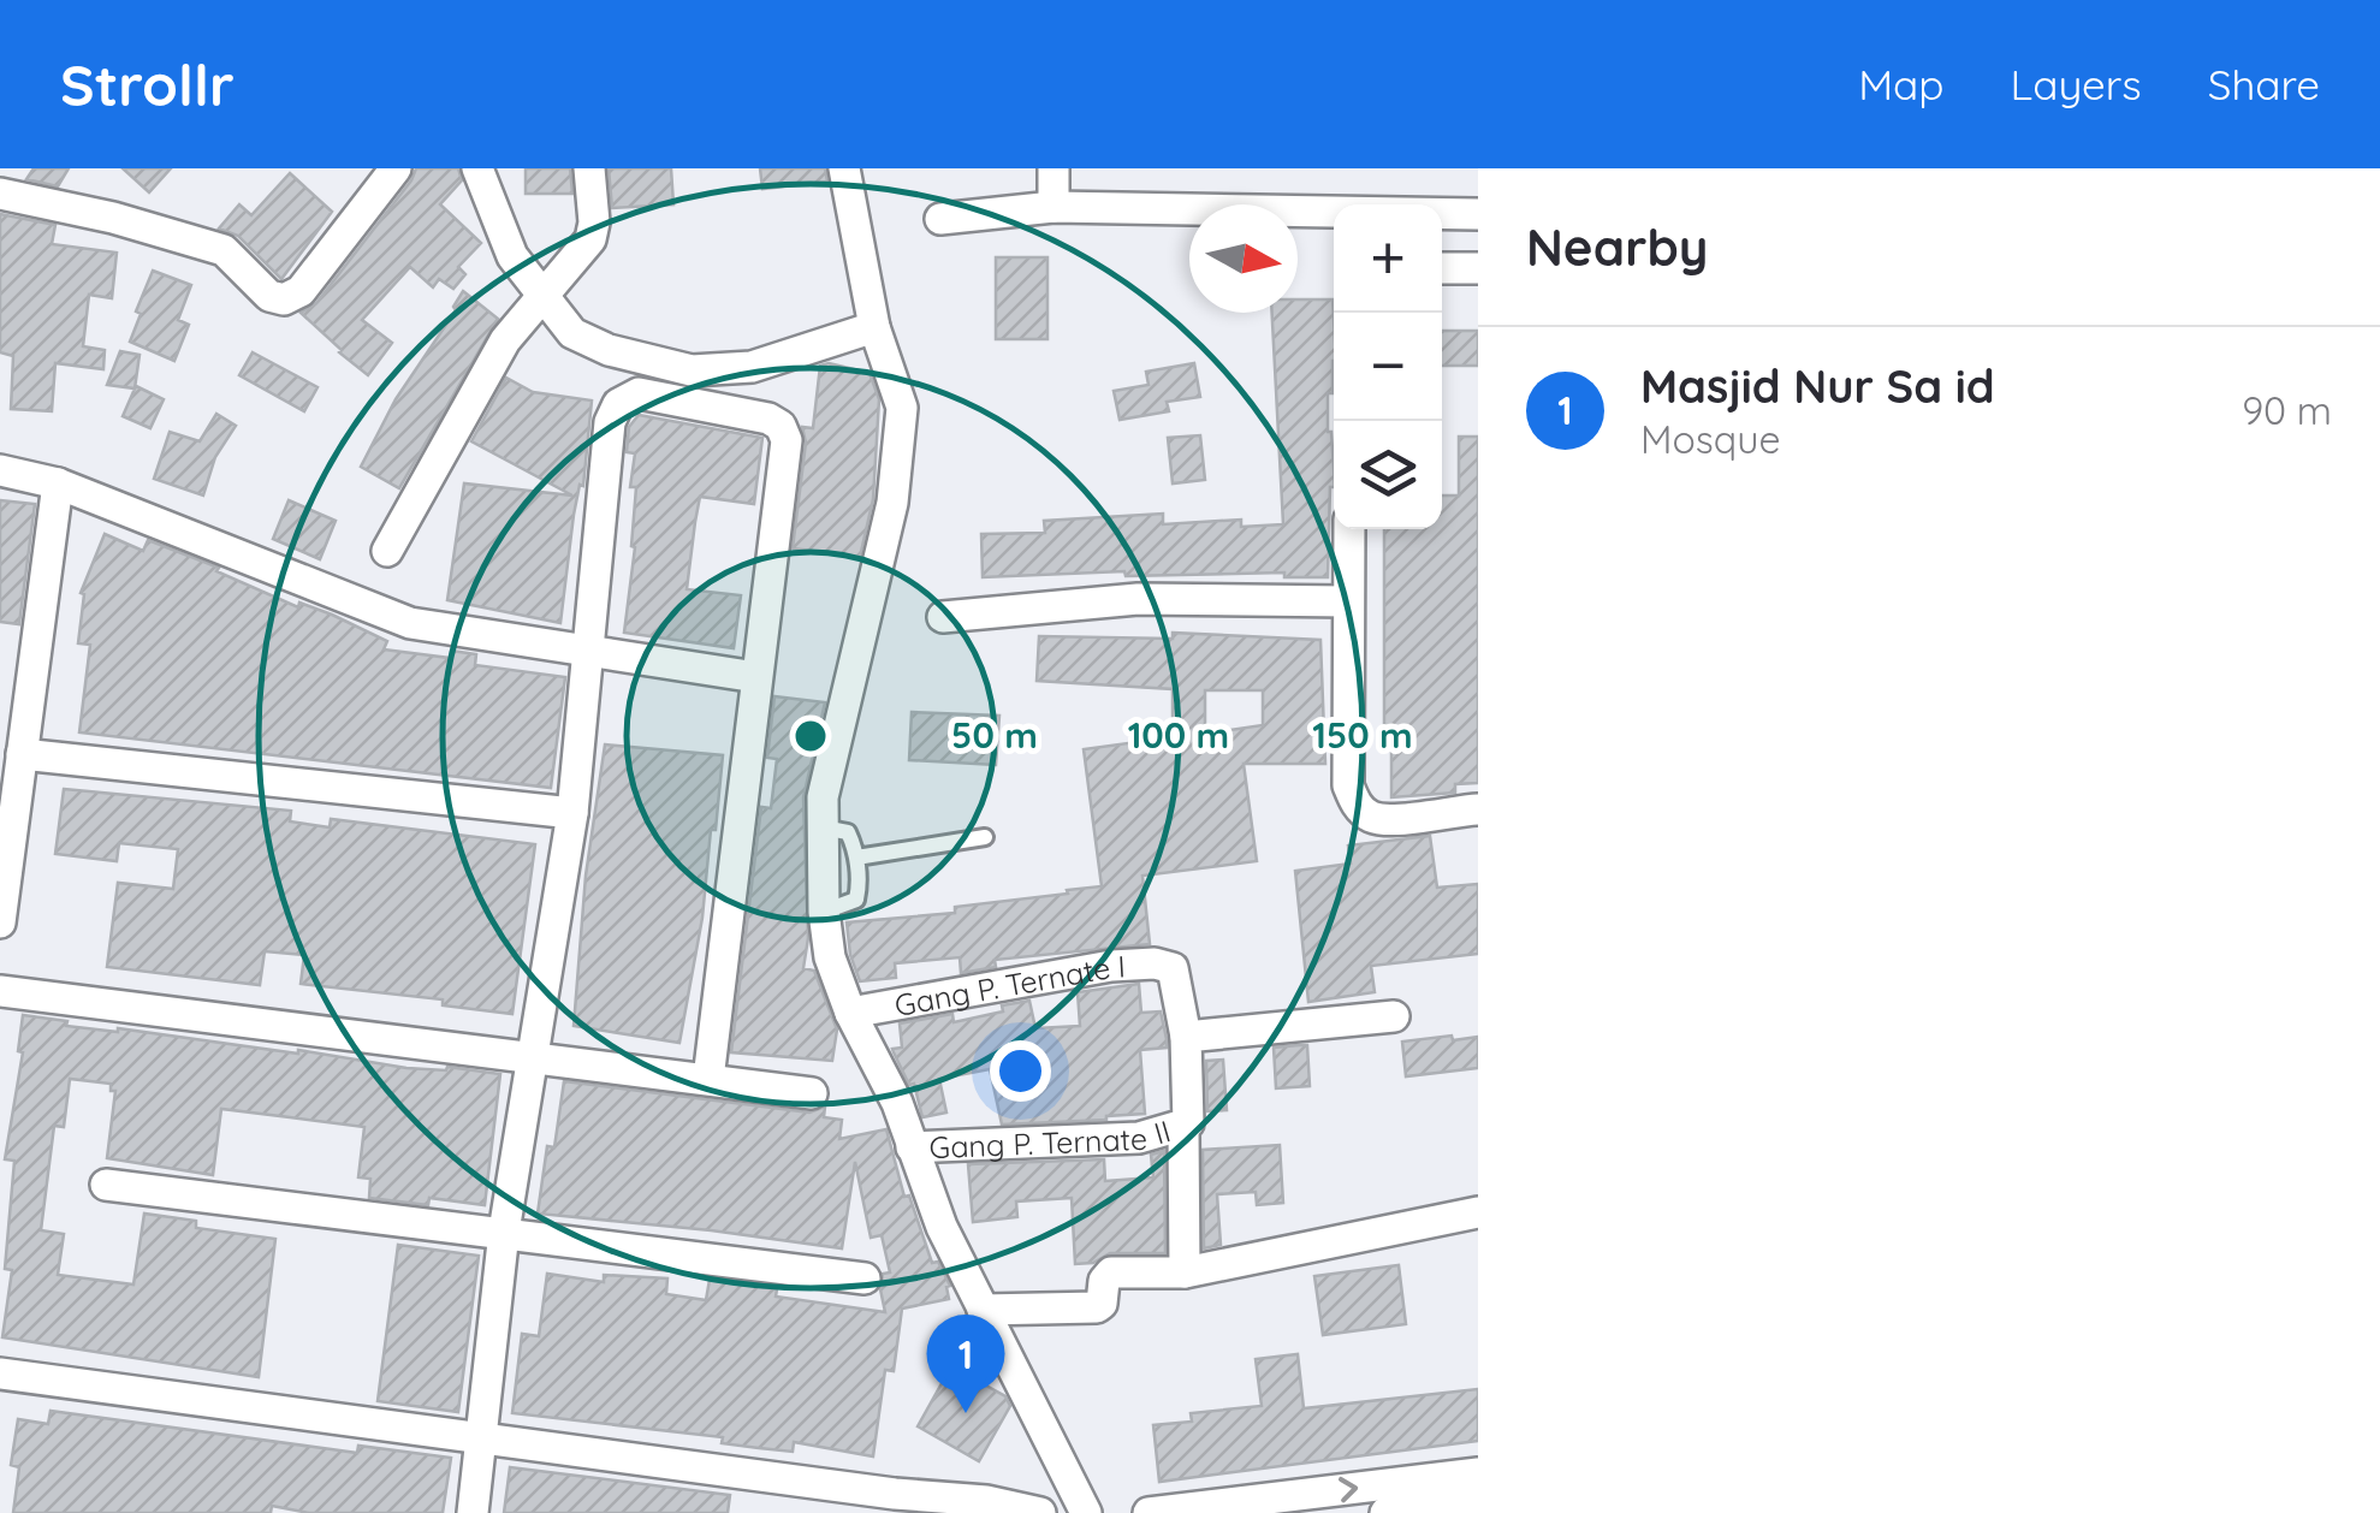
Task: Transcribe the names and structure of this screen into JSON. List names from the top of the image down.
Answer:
{
  "streets": {
    "street": ["Gang P. Ternate I", "Gang P. Ternate II"]
  },
  "north": "right",
  "page": {
    "header": "Strollr",
    "nav": ["Map", "Layers", "Share"],
    "heading": "Nearby",
    "map_buttons": ["+", "−"],
    "list": [
      {
        "mark": "1",
        "name": "Masjid Nur Sa id",
        "note": "Mosque",
        "value": "90 m"
      }
    ],
    "pins": "1"
  },
  "rings": ["50 m", "100 m", "150 m"]
}
